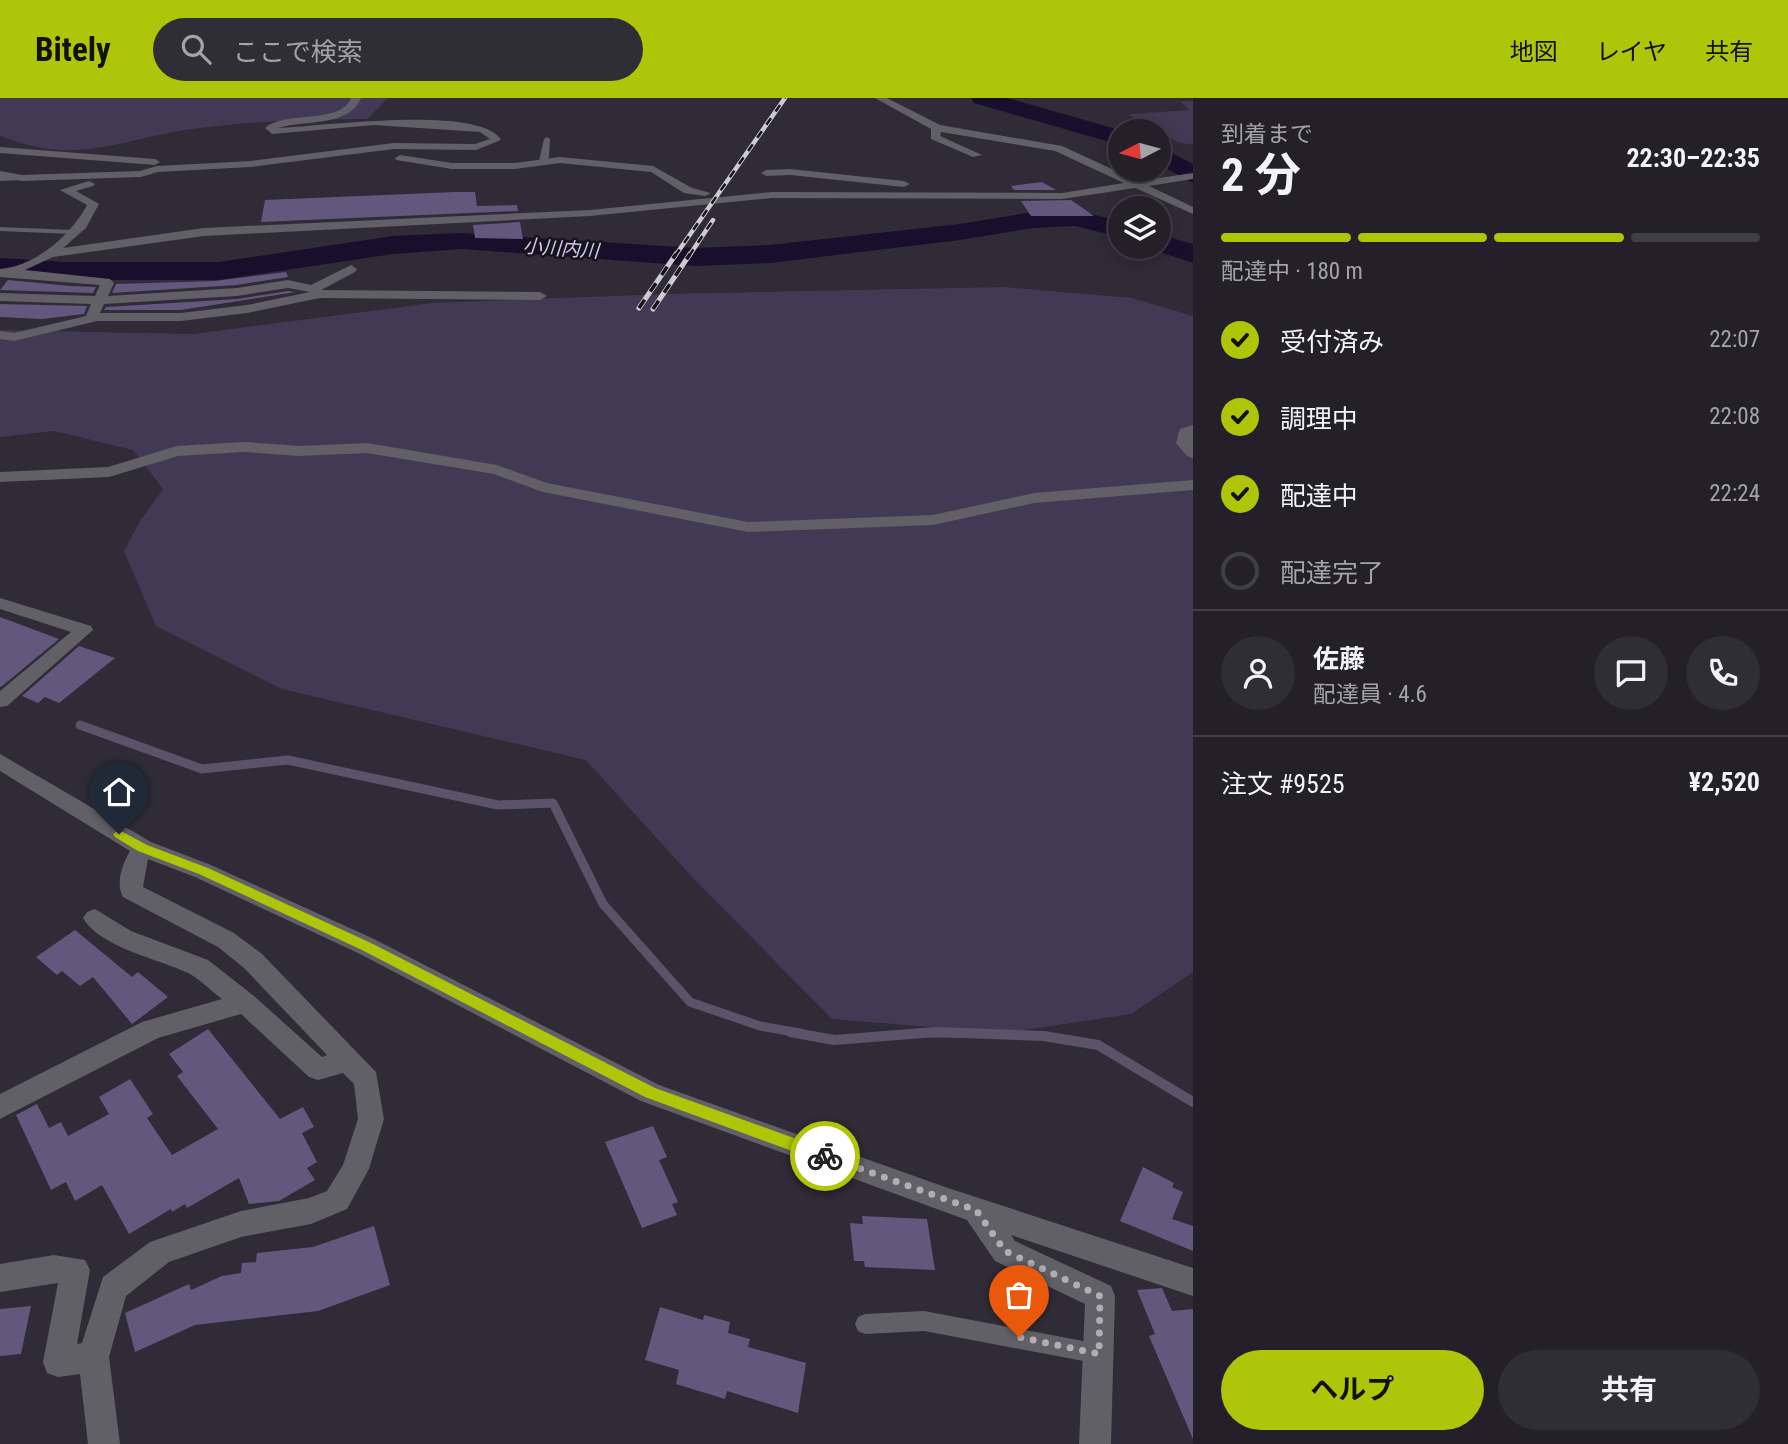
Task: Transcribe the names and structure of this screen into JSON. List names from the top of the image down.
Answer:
{
  "water": ["小川内川"],
  "north": "left",
  "page": {
    "header": "Bitely",
    "search": "ここで検索",
    "nav": ["地図", "レイヤ", "共有"],
    "heading": ["2 分", "到着まで", "22:30–22:35"],
    "panel": [
      "佐藤",
      "配達員 · 4.6",
      "注文 #9525",
      "¥2,520"
    ],
    "bar": "配達中 · 180 m",
    "list": [
      ["受付済み", "22:07"],
      ["調理中", "22:08"],
      ["配達中", "22:24"],
      "配達完了"
    ],
    "buttons": ["ヘルプ", "共有"]
  }
}
